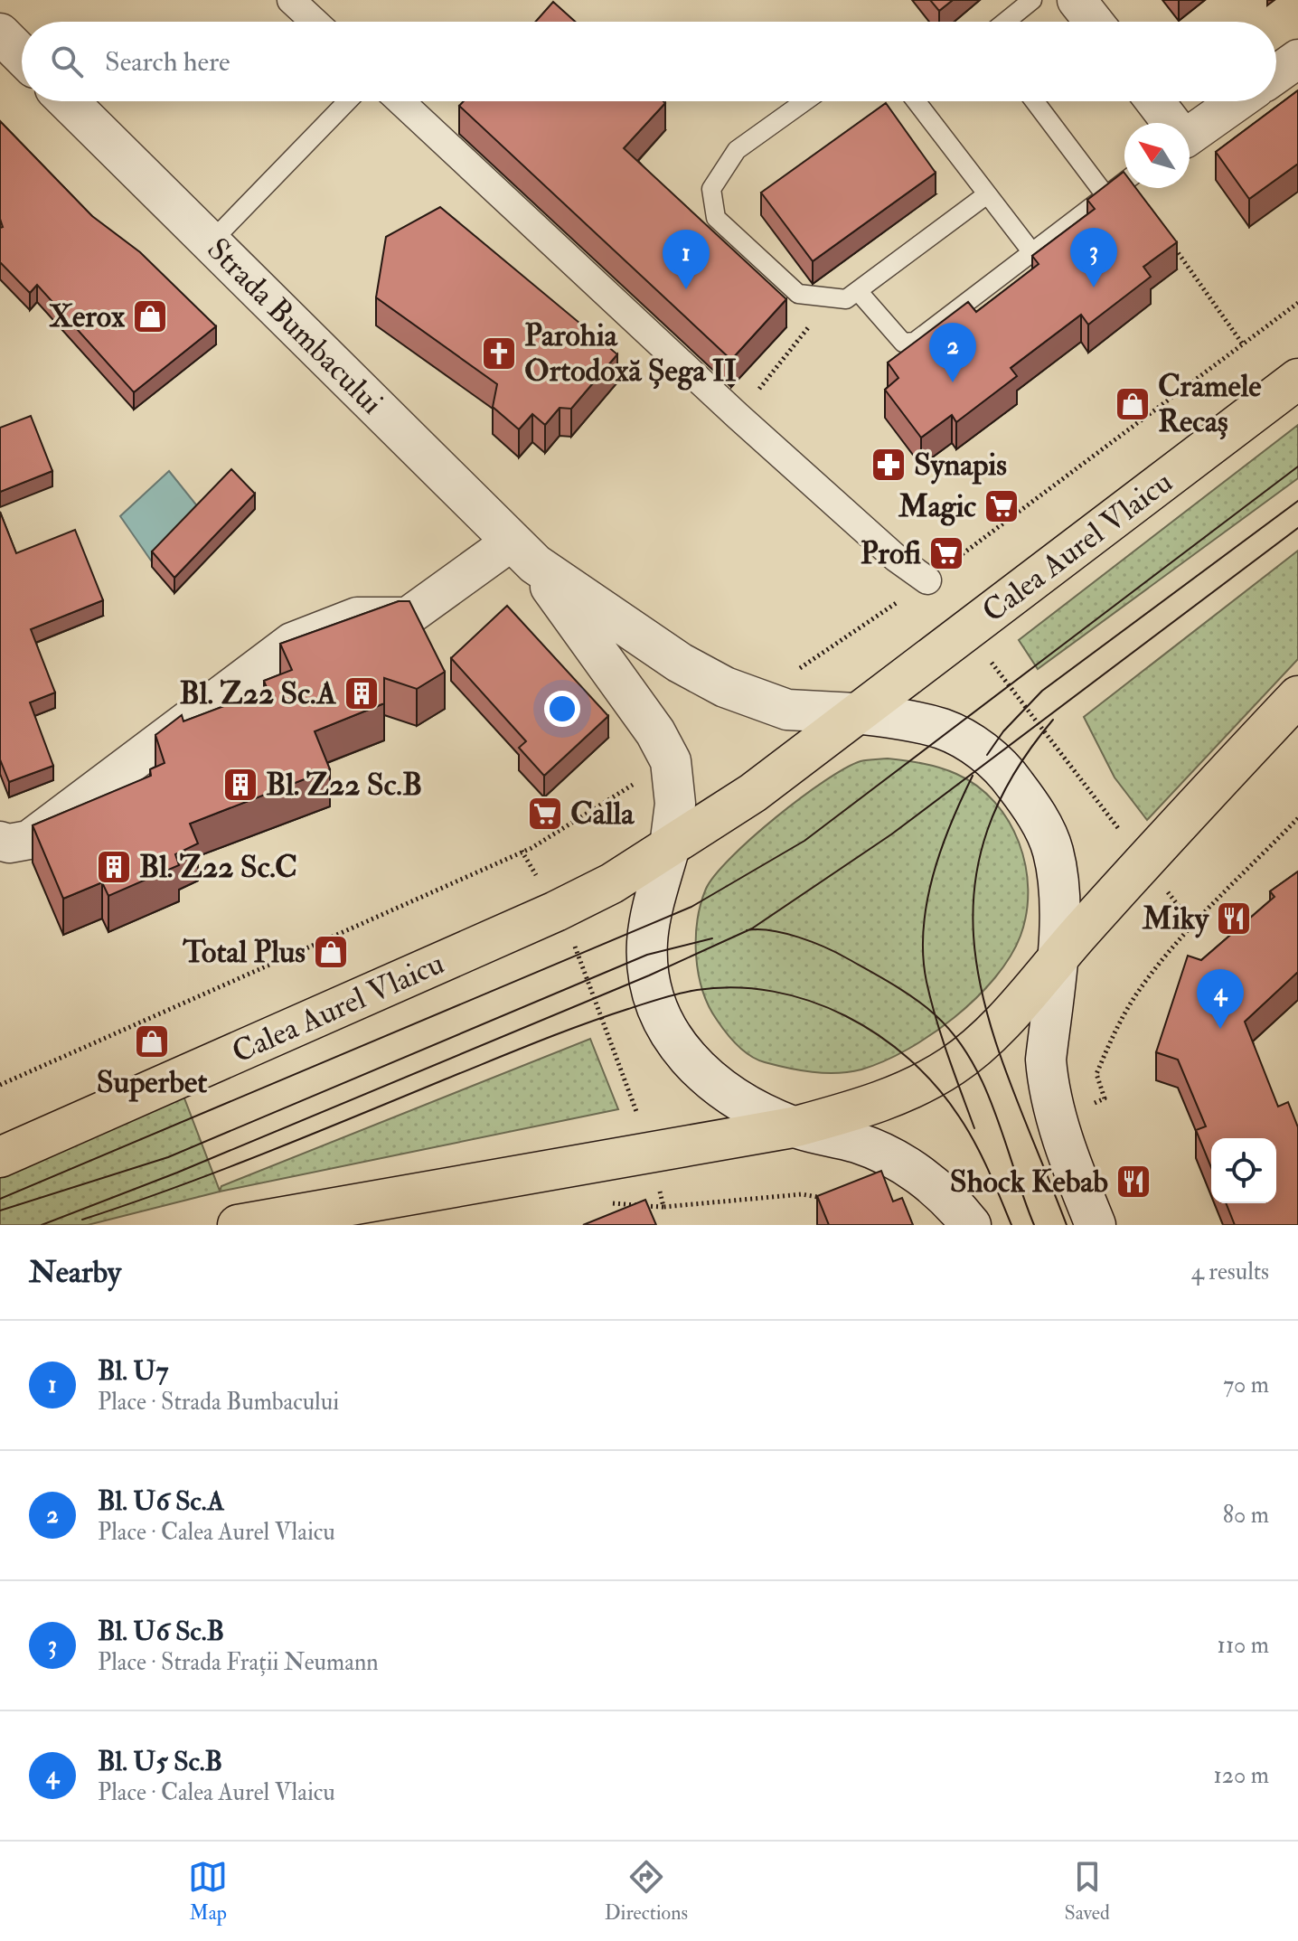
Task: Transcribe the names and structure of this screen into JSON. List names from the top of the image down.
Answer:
{
  "streets": {
    "main road": ["Calea Aurel Vlaicu"],
    "street": ["Strada Bumbacului"]
  },
  "crossings": [
    ["Strada Bumbacului", "Calea Aurel Vlaicu"]
  ],
  "places": {
    "shop": [
      "Xerox",
      "Cramele Recaș",
      "Total Plus",
      "Superbet"
    ],
    "church": ["Parohia Ortodoxă Șega II"],
    "pharmacy": ["Synapis"],
    "supermarket": ["Magic", "Profi", "Calla"],
    "building": ["Bl. Z22 Sc.A", "Bl. Z22 Sc.B", "Bl. Z22 Sc.C"],
    "restaurant": ["Miky", "Shock Kebab"]
  },
  "north": "top left",
  "page": {
    "search": "Search here",
    "pins": [
      "3",
      "1",
      "2",
      "4"
    ],
    "heading": ["Nearby", "4 results"],
    "list": [
      {
        "mark": "1",
        "name": "Bl. U7",
        "note": "Place · Strada Bumbacului",
        "value": "70 m"
      },
      {
        "mark": "2",
        "name": "Bl. U6 Sc.A",
        "note": "Place · Calea Aurel Vlaicu",
        "value": "80 m"
      },
      {
        "mark": "3",
        "name": "Bl. U6 Sc.B",
        "note": "Place · Strada Frații Neumann",
        "value": "110 m"
      },
      {
        "mark": "4",
        "name": "Bl. U5 Sc.B",
        "note": "Place · Calea Aurel Vlaicu",
        "value": "120 m"
      }
    ],
    "nav": ["Map", "Directions", "Saved"]
  }
}
